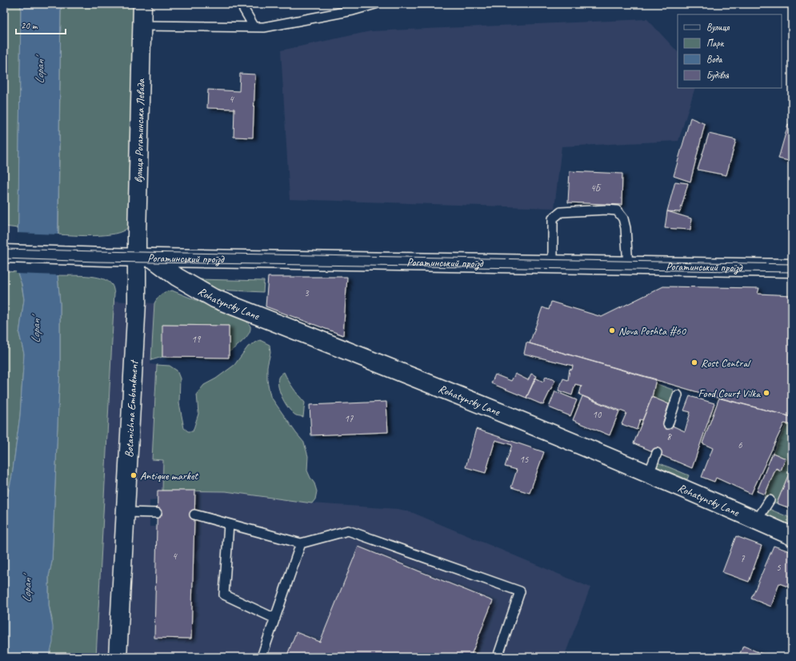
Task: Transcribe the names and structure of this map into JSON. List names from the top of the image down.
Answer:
{
  "streets": {
    "street": [
      "вулиця Рогатинська Левада",
      "Рогатинський проїзд",
      "Rohatynsky Lane",
      "Botanichna Embankment"
    ]
  },
  "crossings": [
    ["вулиця Рогатинська Левада", "Рогатинський проїзд"],
    ["вулиця Рогатинська Левада", "Rohatynsky Lane"],
    ["вулиця Рогатинська Левада", "Botanichna Embankment"],
    ["Рогатинський проїзд", "Rohatynsky Lane"],
    ["Рогатинський проїзд", "Botanichna Embankment"],
    ["Rohatynsky Lane", "Botanichna Embankment"]
  ],
  "water": ["Lopan'"],
  "places": [
    "Nova Poshta #60",
    "Rost Central",
    "Food Court Vilka",
    "Antique market"
  ],
  "house_numbers": [
    "4",
    "4Б",
    "3",
    "19",
    "10",
    "17",
    "8",
    "6",
    "15",
    "4",
    "7",
    "5"
  ],
  "legend": [
    "Вулиця",
    "Парк",
    "Вода",
    "Будівля"
  ],
  "scale_bar": "20 m"
}
